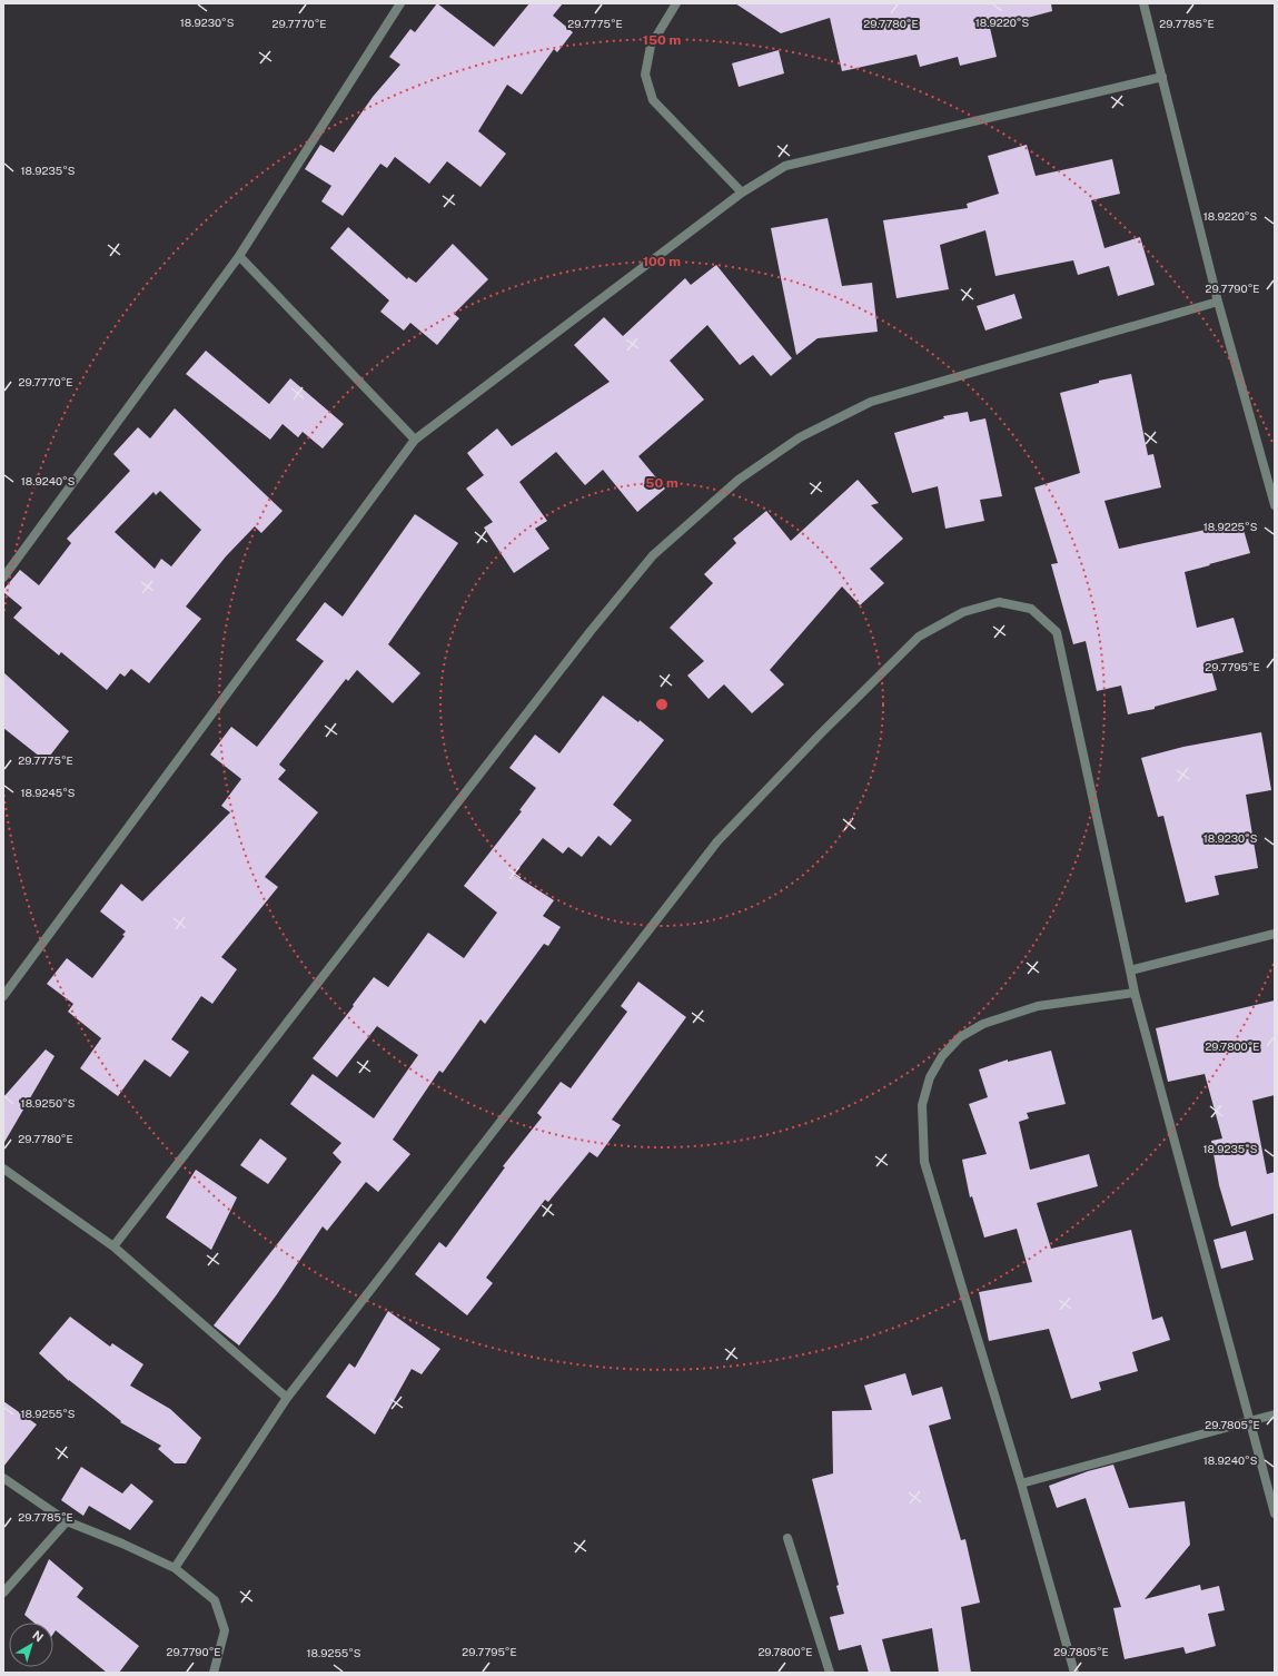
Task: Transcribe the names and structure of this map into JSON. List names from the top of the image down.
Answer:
{
  "north": "top right",
  "coordinates": [
    "18.9230°S",
    "18.9220°S",
    "29.7770°E",
    "29.7785°E",
    "29.7775°E",
    "29.7780°E",
    "18.9235°S",
    "29.7790°E",
    "18.9240°S",
    "18.9225°S",
    "29.7795°E",
    "18.9245°S",
    "29.7800°E",
    "18.9250°S",
    "18.9255°S",
    "29.7805°E"
  ],
  "rings": ["150 m", "100 m", "50 m"]
}
